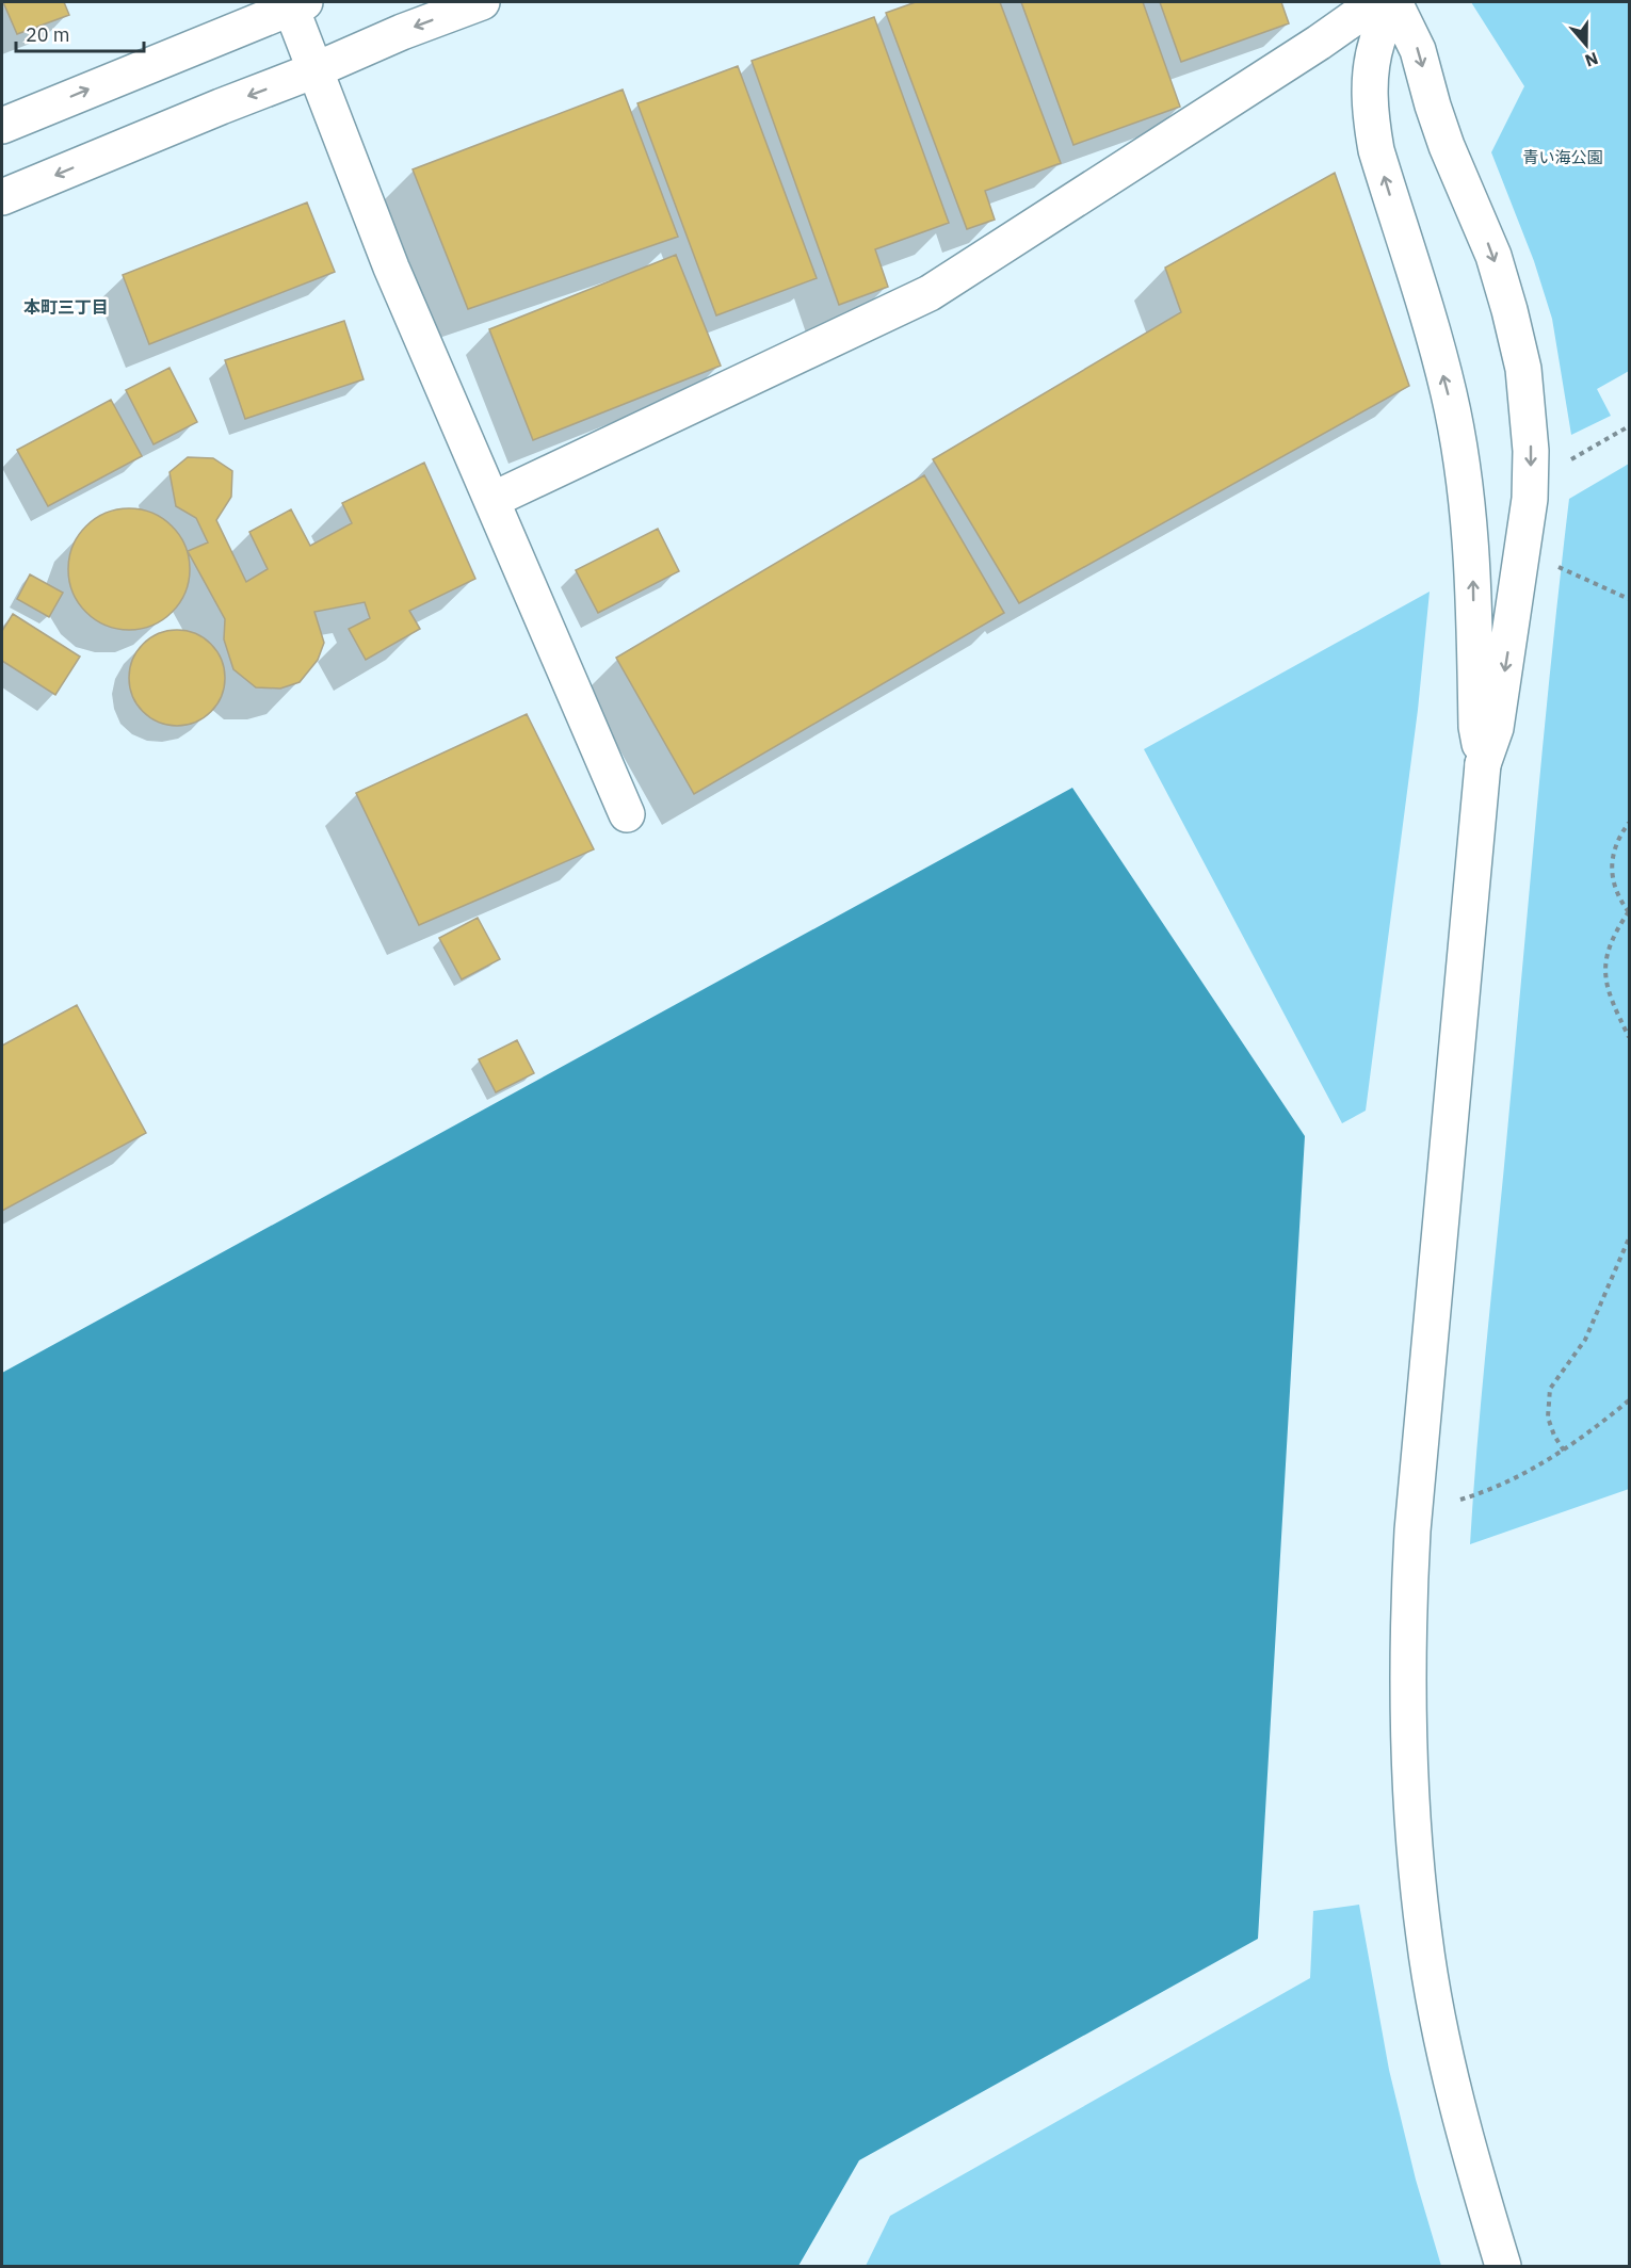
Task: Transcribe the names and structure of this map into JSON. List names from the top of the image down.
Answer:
{
  "districts": ["本町三丁目"],
  "parks": ["青い海公園"],
  "scale_bar": "20 m",
  "north": "bottom"
}
